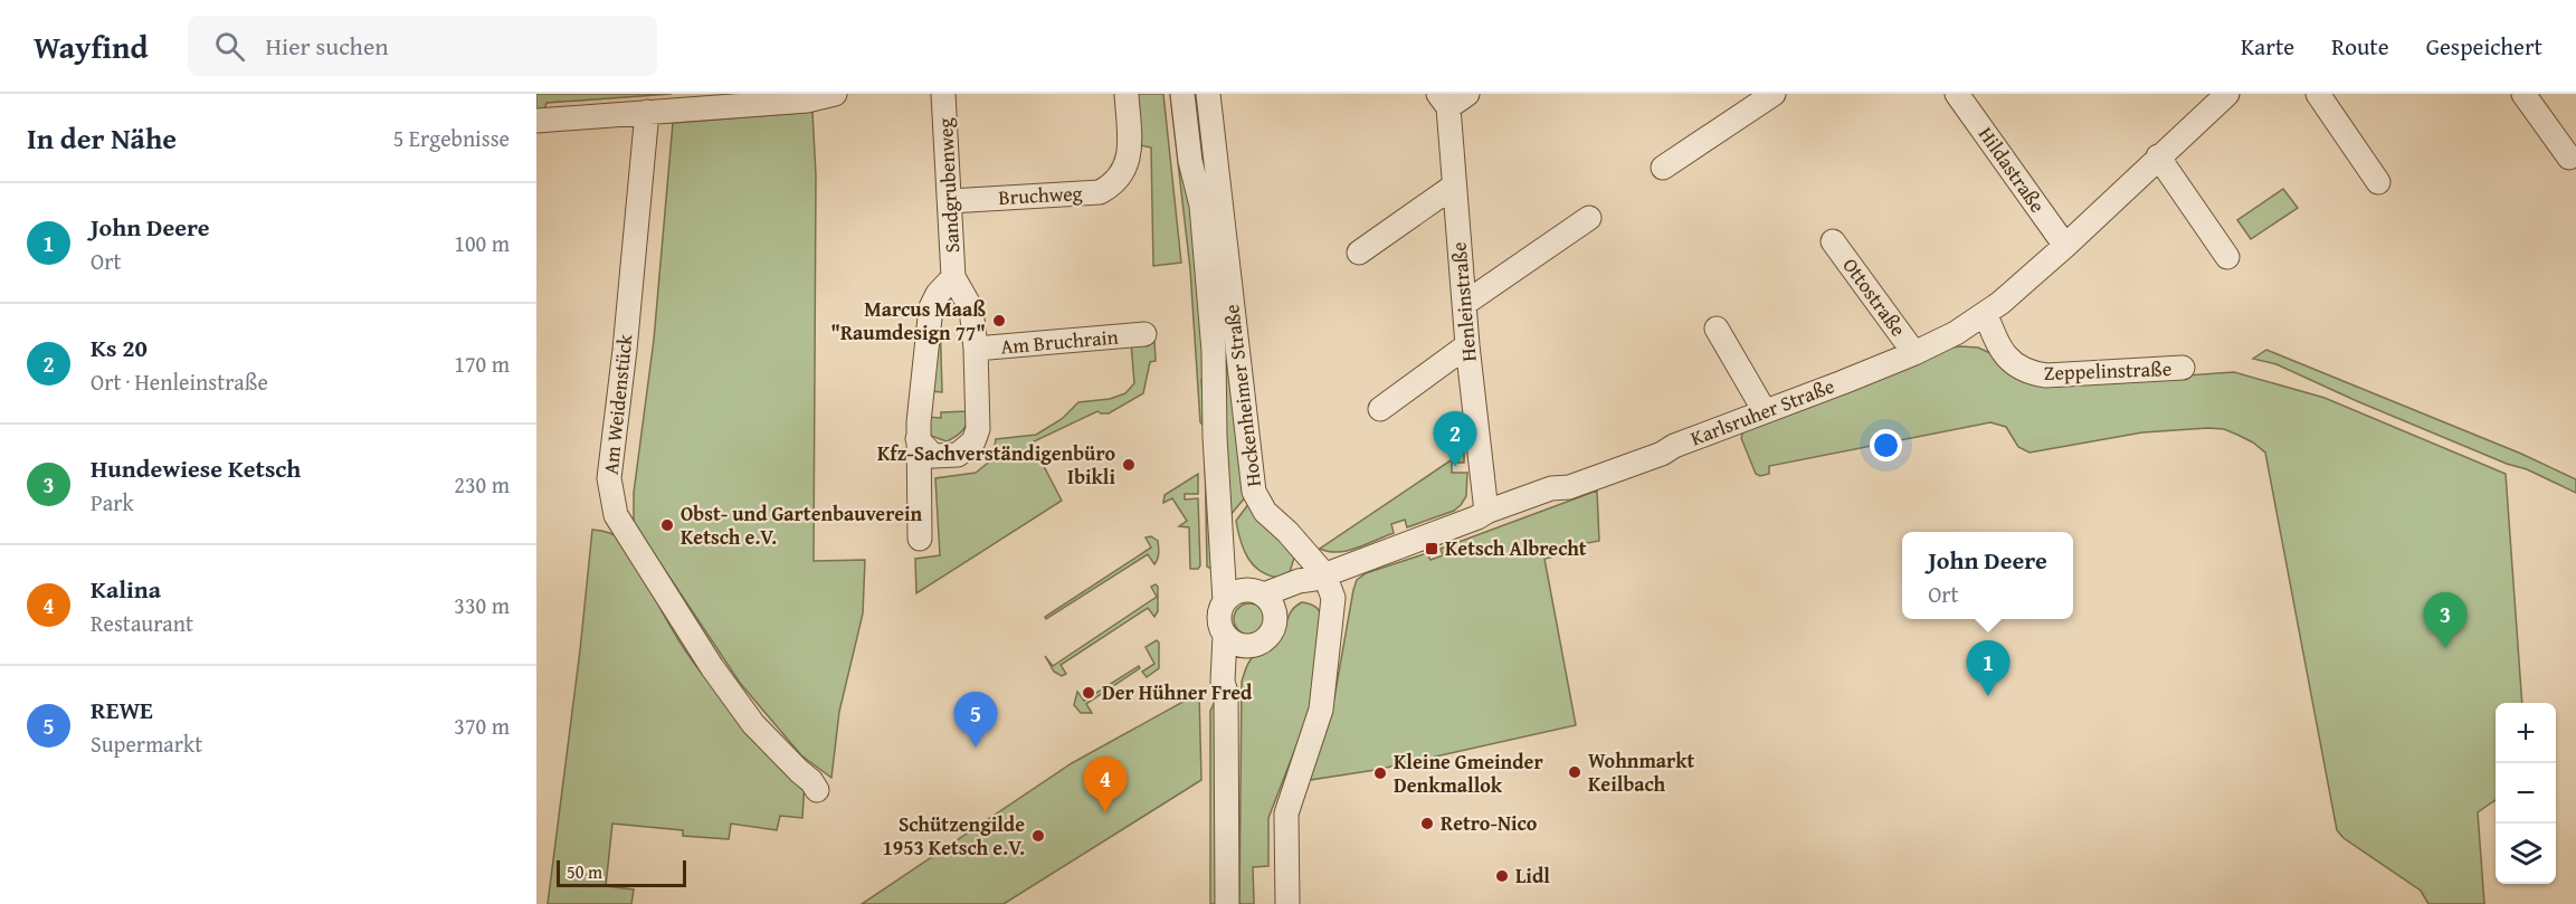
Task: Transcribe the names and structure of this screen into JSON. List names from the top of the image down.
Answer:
{
  "streets": {
    "street": [
      "Hildastraße",
      "Sandgrubenweg",
      "Bruchweg",
      "Ottostraße",
      "Henleinstraße",
      "Am Bruchrain",
      "Zeppelinstraße",
      "Hockenheimer Straße",
      "Am Weidenstück",
      "Karlsruher Straße"
    ]
  },
  "crossings": [
    ["Hildastraße", "Karlsruher Straße"],
    ["Sandgrubenweg", "Bruchweg"],
    ["Sandgrubenweg", "Am Bruchrain"],
    ["Ottostraße", "Karlsruher Straße"],
    ["Henleinstraße", "Karlsruher Straße"],
    ["Zeppelinstraße", "Karlsruher Straße"],
    ["Hockenheimer Straße", "Karlsruher Straße"]
  ],
  "places": {
    "other": [
      "Marcus Maaß \"Raumdesign 77\"",
      "Kfz-Sachverständigenbüro Ibikli",
      "Obst- und Gartenbauverein Ketsch e.V.",
      "Der Hühner Fred",
      "Wohnmarkt Keilbach",
      "Kleine Gmeinder Denkmallok",
      "Retro-Nico",
      "Schützengilde 1953 Ketsch e.V.",
      "Lidl"
    ],
    "transit": ["Ketsch Albrecht"]
  },
  "scale_bar": "50 m",
  "page": {
    "header": "Wayfind",
    "search": "Hier suchen",
    "nav": ["Karte", "Route", "Gespeichert"],
    "heading": ["In der Nähe", "5 Ergebnisse"],
    "list": [
      {
        "mark": "1",
        "name": "John Deere",
        "note": "Ort",
        "value": "100 m"
      },
      {
        "mark": "2",
        "name": "Ks 20",
        "note": "Ort · Henleinstraße",
        "value": "170 m"
      },
      {
        "mark": "3",
        "name": "Hundewiese Ketsch",
        "note": "Park",
        "value": "230 m"
      },
      {
        "mark": "4",
        "name": "Kalina",
        "note": "Restaurant",
        "value": "330 m"
      },
      {
        "mark": "5",
        "name": "REWE",
        "note": "Supermarkt",
        "value": "370 m"
      }
    ],
    "pins": [
      "2",
      "3",
      "1",
      "5",
      "4"
    ],
    "popup": ["John Deere", "Ort"],
    "map_buttons": ["+", "−"],
    "scale": "50 m"
  }
}
